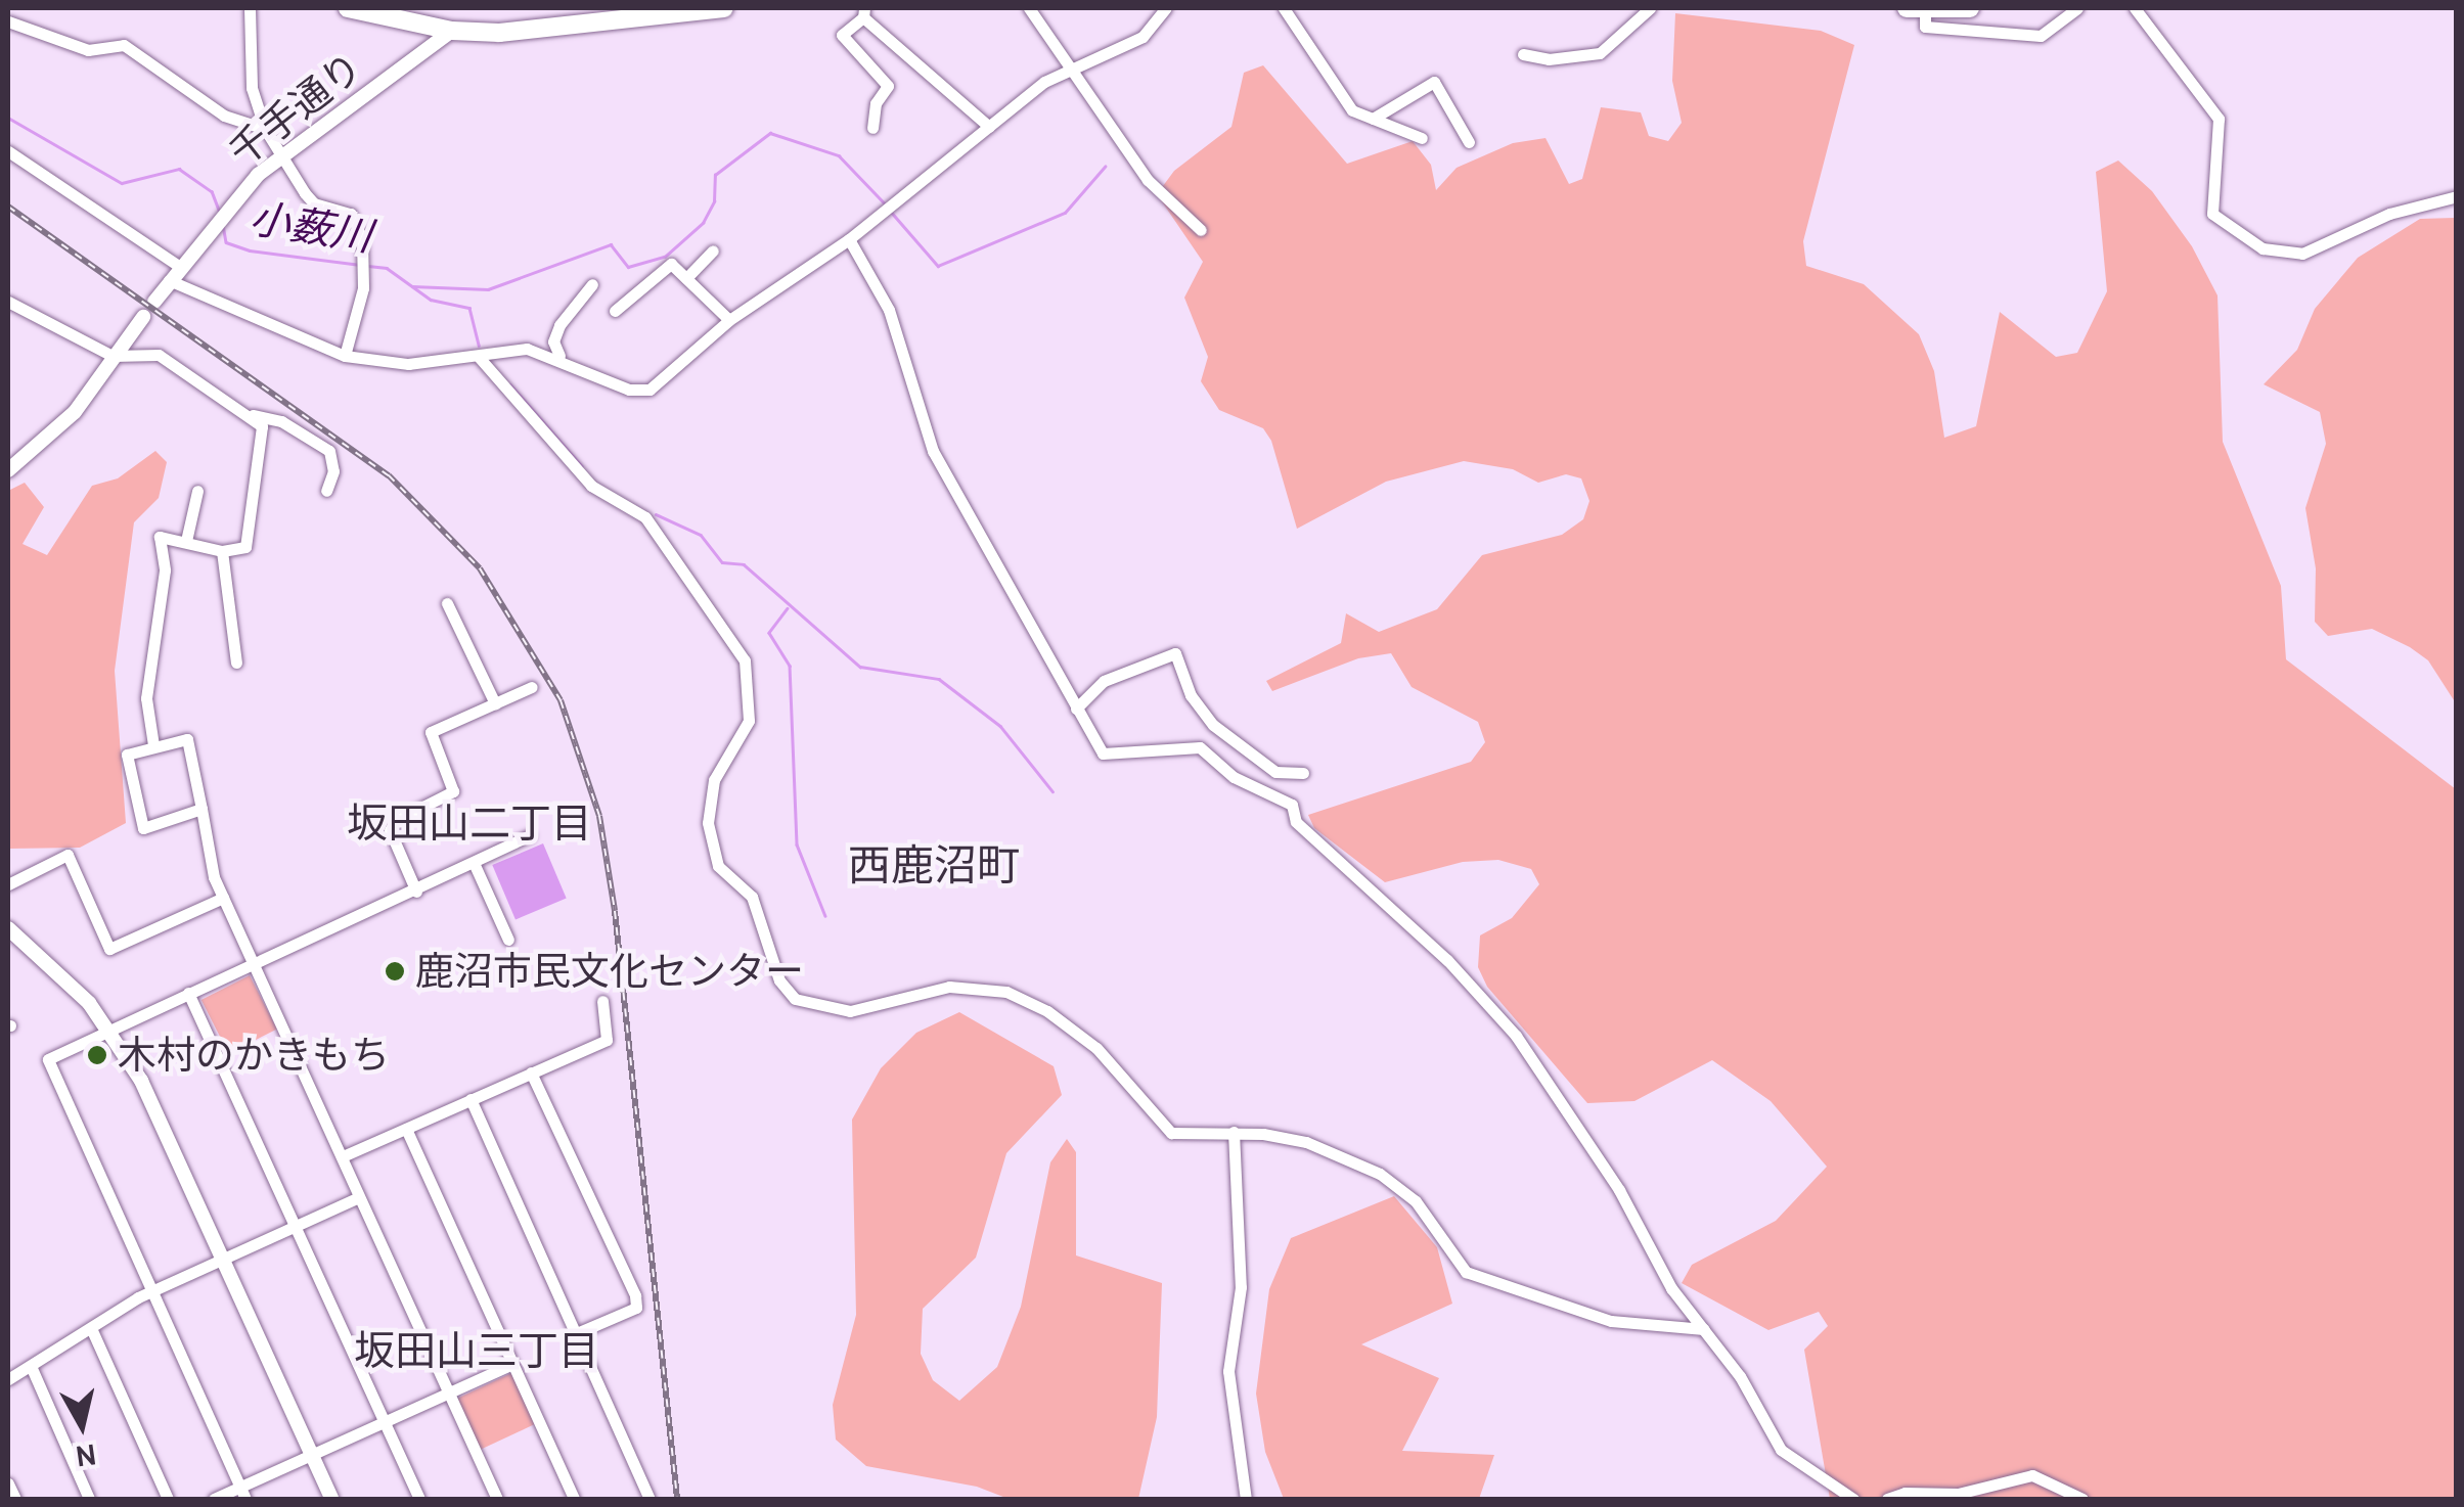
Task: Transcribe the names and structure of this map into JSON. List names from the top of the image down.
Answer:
{
  "streets": {
    "street": ["千手通り"]
  },
  "districts": ["坂田山二丁目", "西鹿沼町", "坂田山三丁目"],
  "water": ["小薮川"],
  "places": ["鹿沼市民文化センター", "木村のかきもち"],
  "north": "bottom"
}
